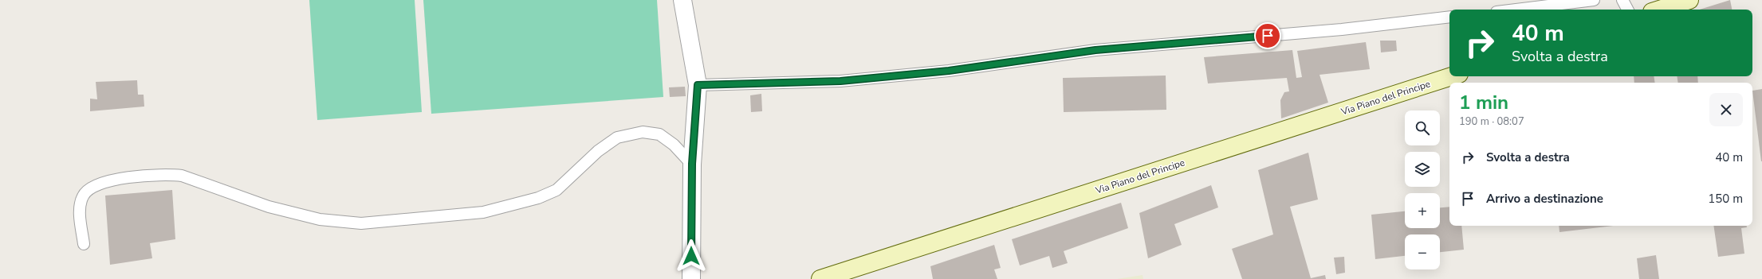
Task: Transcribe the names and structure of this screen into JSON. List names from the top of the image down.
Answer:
{
  "streets": {
    "street": ["Via Piano del Principe"]
  },
  "page": {
    "turn": ["40 m", "Svolta a destra"],
    "heading": ["1 min", "190 m · 08:07"],
    "map_buttons": ["+", "−"],
    "list": [
      {
        "name": "Svolta a destra",
        "value": "40 m"
      },
      {
        "name": "Arrivo a destinazione",
        "value": "150 m"
      }
    ]
  }
}
